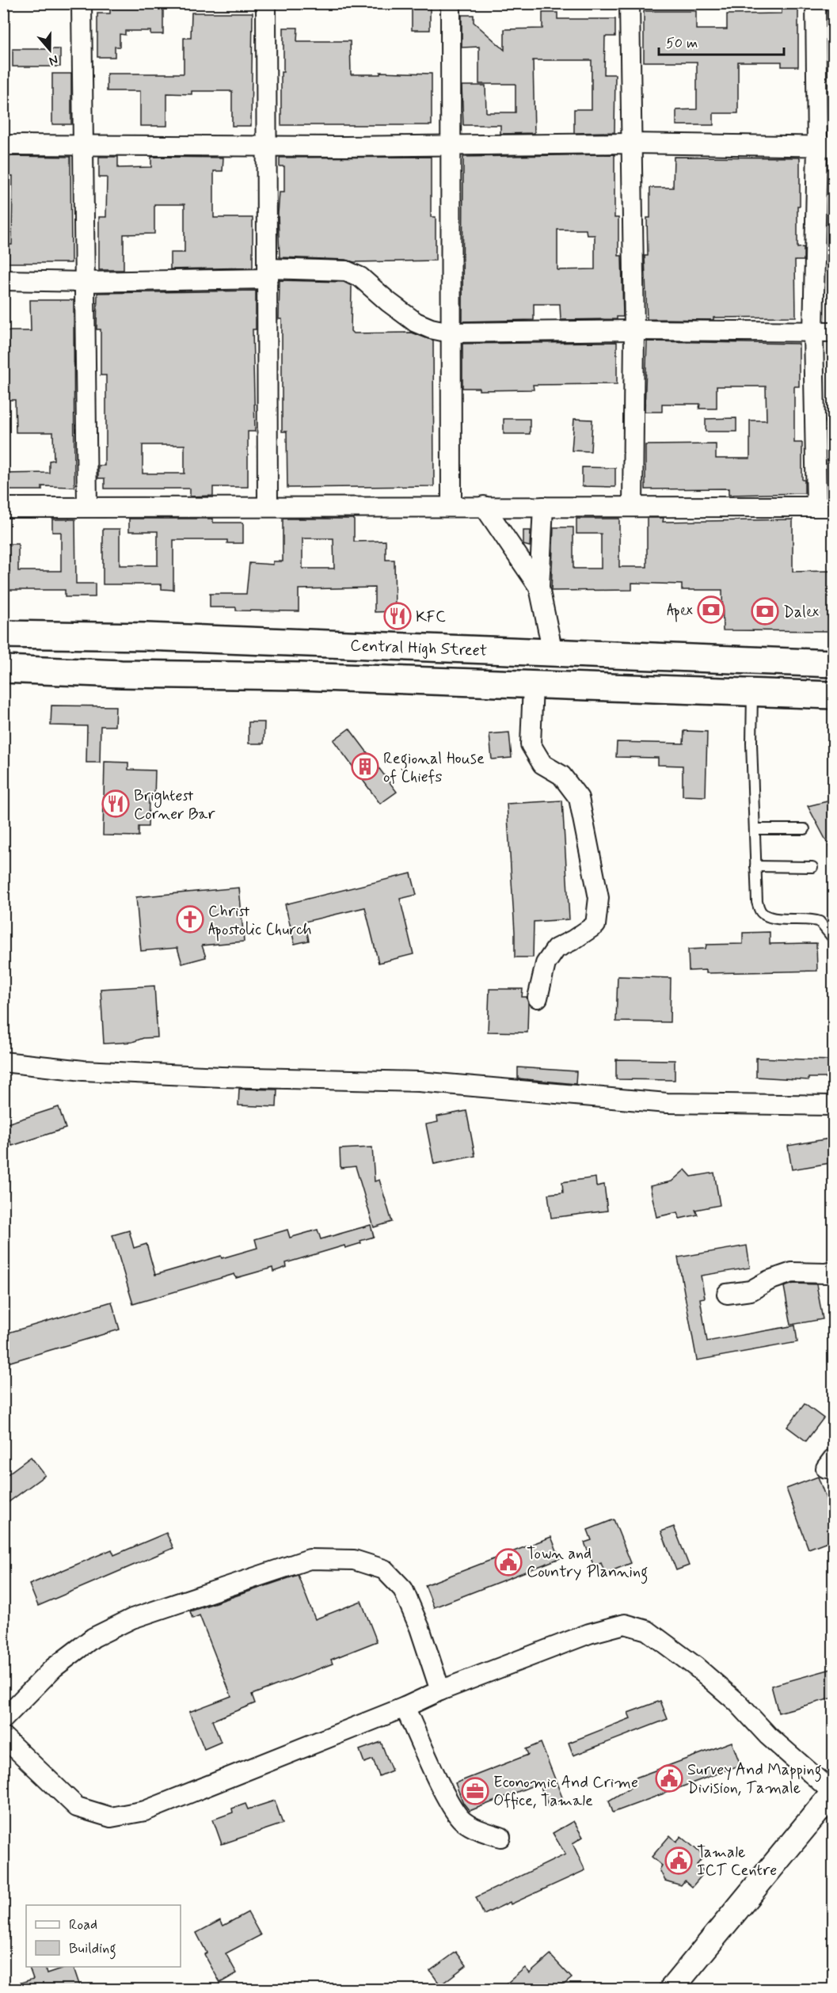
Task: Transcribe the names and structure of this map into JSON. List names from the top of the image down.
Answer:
{
  "streets": {
    "highway": ["Central High Street"]
  },
  "places": {
    "bank": ["Apex", "Dalex"],
    "restaurant": ["KFC", "Brightest Corner Bar"],
    "building": ["Regional House of Chiefs"],
    "church": ["Christ Apostolic Church"],
    "public building": ["Town and Country Planning", "Survey And Mapping Division, Tamale", "Tamale ICT Centre"],
    "office": ["Economic And Crime Office, Tamale"]
  },
  "legend": ["Road", "Building"],
  "scale_bar": "50 m",
  "north": "bottom"
}
